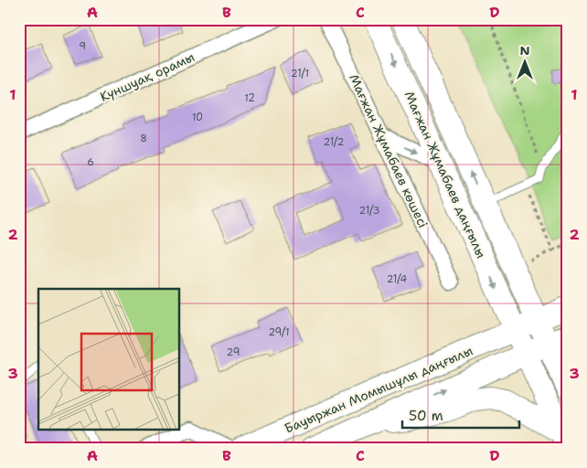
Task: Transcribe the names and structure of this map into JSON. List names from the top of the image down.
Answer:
{
  "streets": {
    "main road": ["Мағжан Жұмабаев даңғылы", "Бауыржан Момышұлы даңғылы"],
    "street": ["Күншуақ орамы", "Мағжан Жұмабаев көшесі"]
  },
  "crossings": [
    ["Мағжан Жұмабаев даңғылы", "Бауыржан Момышұлы даңғылы"]
  ],
  "house_numbers": [
    "9",
    "21/1",
    "12",
    "10",
    "8",
    "21/2",
    "6",
    "21/3",
    "21/4",
    "29/1",
    "29"
  ],
  "scale_bar": "50 m",
  "north": "top",
  "grid": {
    "columns": [
      "A",
      "B",
      "C",
      "D"
    ],
    "rows": ["1", "2", "3"]
  }
}
